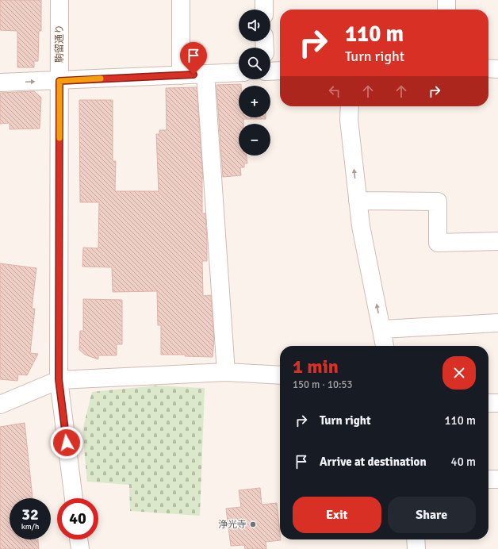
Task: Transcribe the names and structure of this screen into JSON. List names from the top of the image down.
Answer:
{
  "streets": {
    "street": ["駒留通り"]
  },
  "places": ["浄光寺"],
  "page": {
    "map_buttons": ["+", "−"],
    "turn": ["110 m", "Turn right"],
    "heading": ["1 min", "150 m · 10:53"],
    "list": [
      {
        "name": "Turn right",
        "value": "110 m"
      },
      {
        "name": "Arrive at destination",
        "value": "40 m"
      }
    ],
    "buttons": ["Exit", "Share"],
    "speed": "32 km/h",
    "limit": "40"
  }
}
